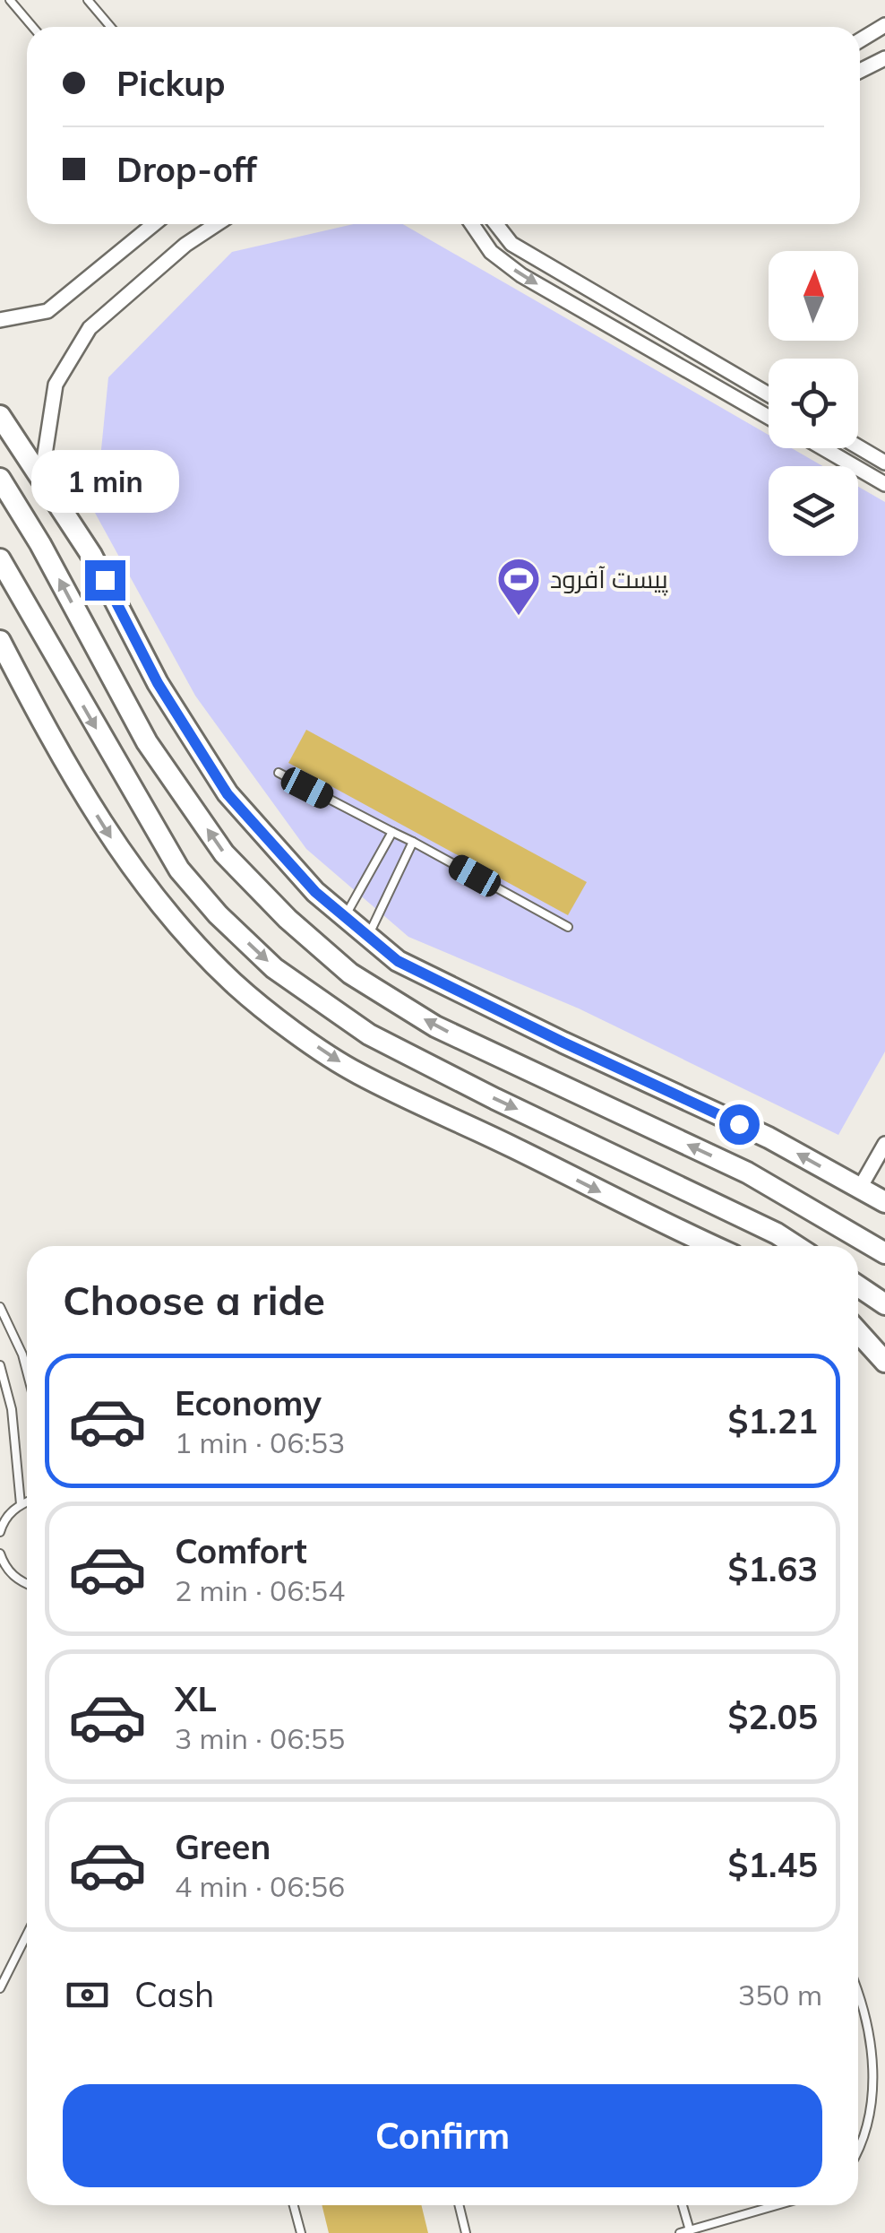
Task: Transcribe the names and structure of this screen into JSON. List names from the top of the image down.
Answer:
{
  "places": {
    "sports": ["پیست آفرود"]
  },
  "north": "top",
  "page": {
    "banner": ["Pickup", "Drop-off"],
    "bubble": "1 min",
    "heading": "Choose a ride",
    "list": [
      {
        "name": "Economy",
        "note": "1 min · 06:53",
        "value": "$1.21"
      },
      {
        "name": "Comfort",
        "note": "2 min · 06:54",
        "value": "$1.63"
      },
      {
        "name": "XL",
        "note": "3 min · 06:55",
        "value": "$2.05"
      },
      {
        "name": "Green",
        "note": "4 min · 06:56",
        "value": "$1.45"
      }
    ],
    "pay": ["Cash", "350 m"],
    "buttons": "Confirm"
  }
}
